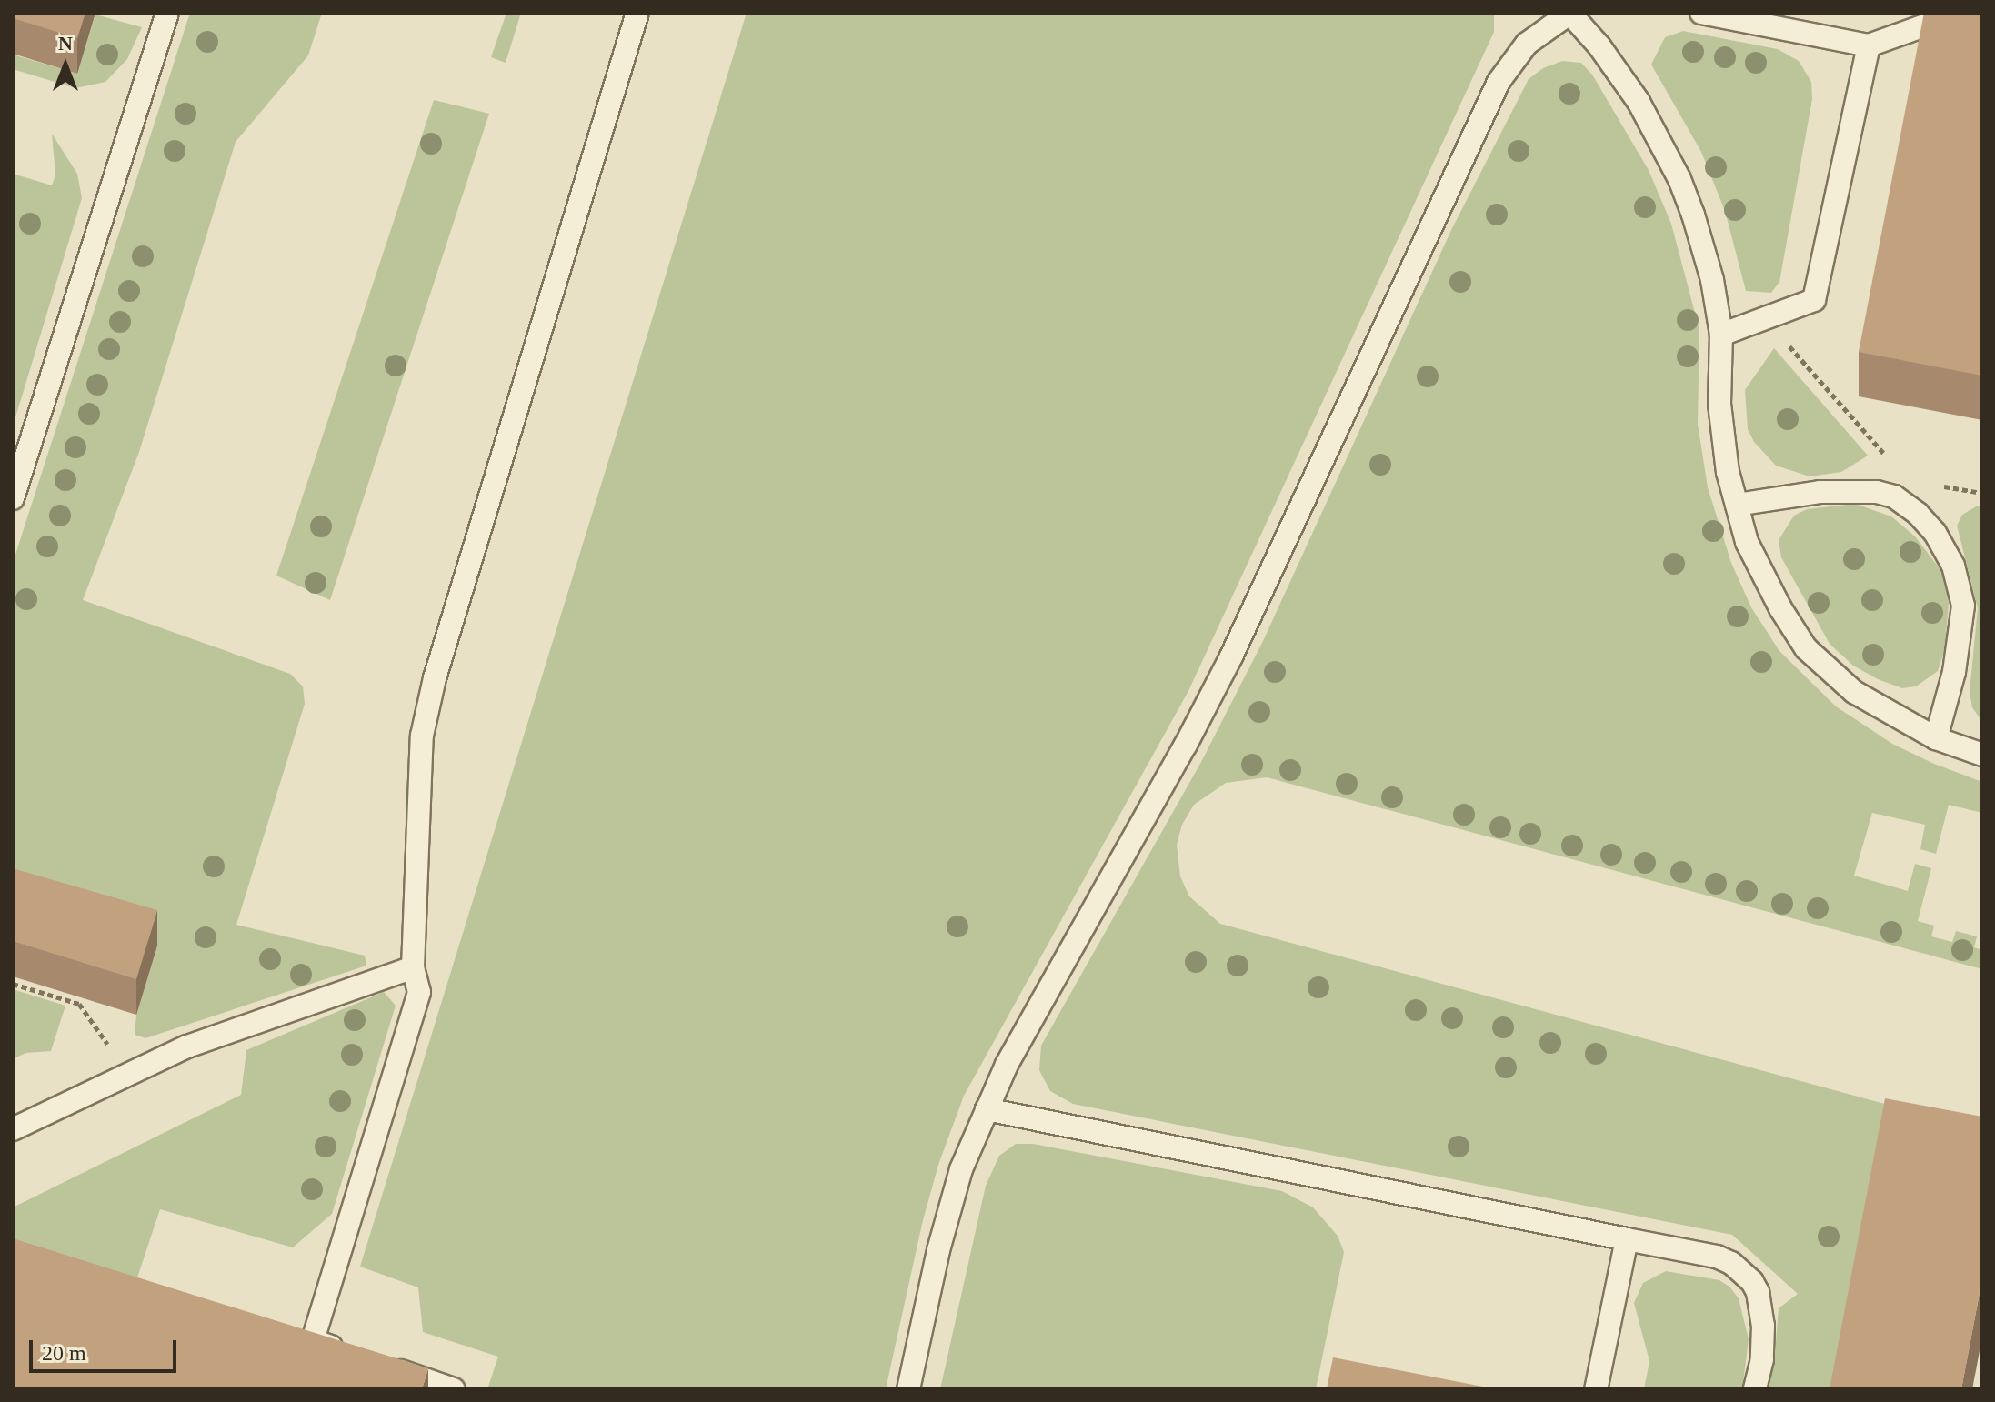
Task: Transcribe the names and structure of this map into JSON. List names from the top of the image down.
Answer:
{
  "scale_bar": "20 m",
  "north": "top"
}
